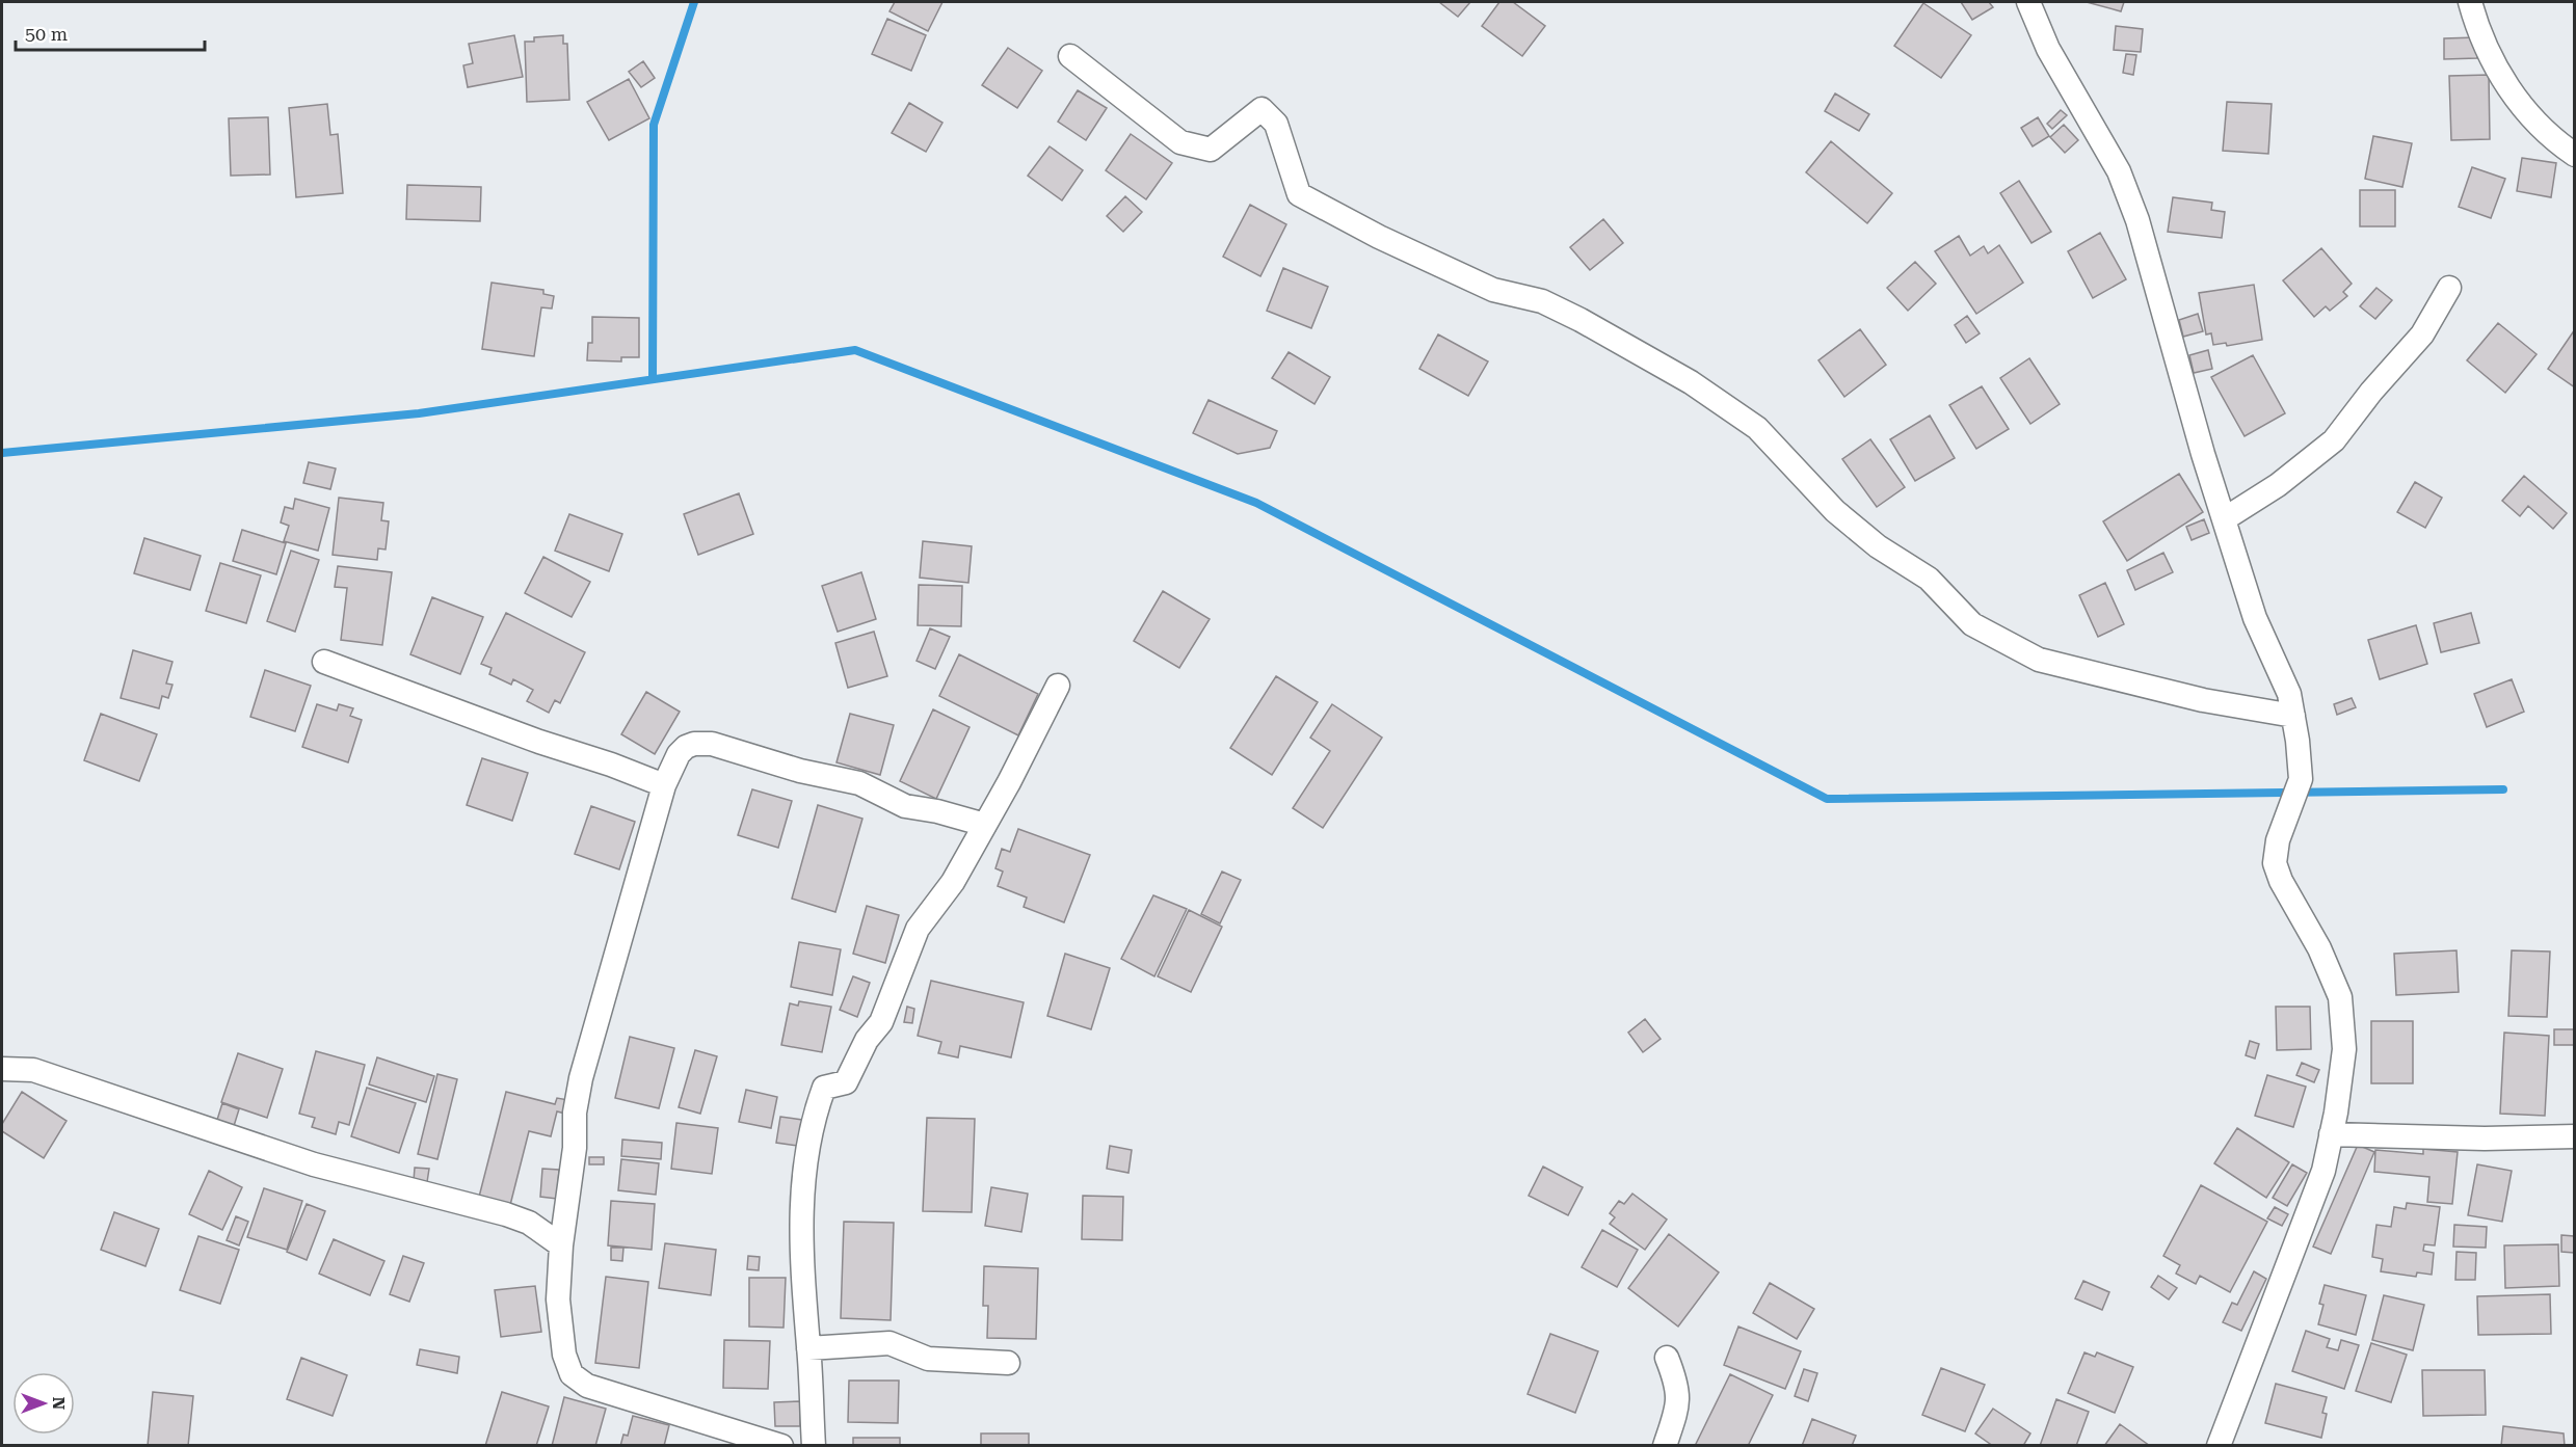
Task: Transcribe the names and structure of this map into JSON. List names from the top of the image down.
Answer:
{
  "scale_bar": "50 m",
  "north": "right"
}
